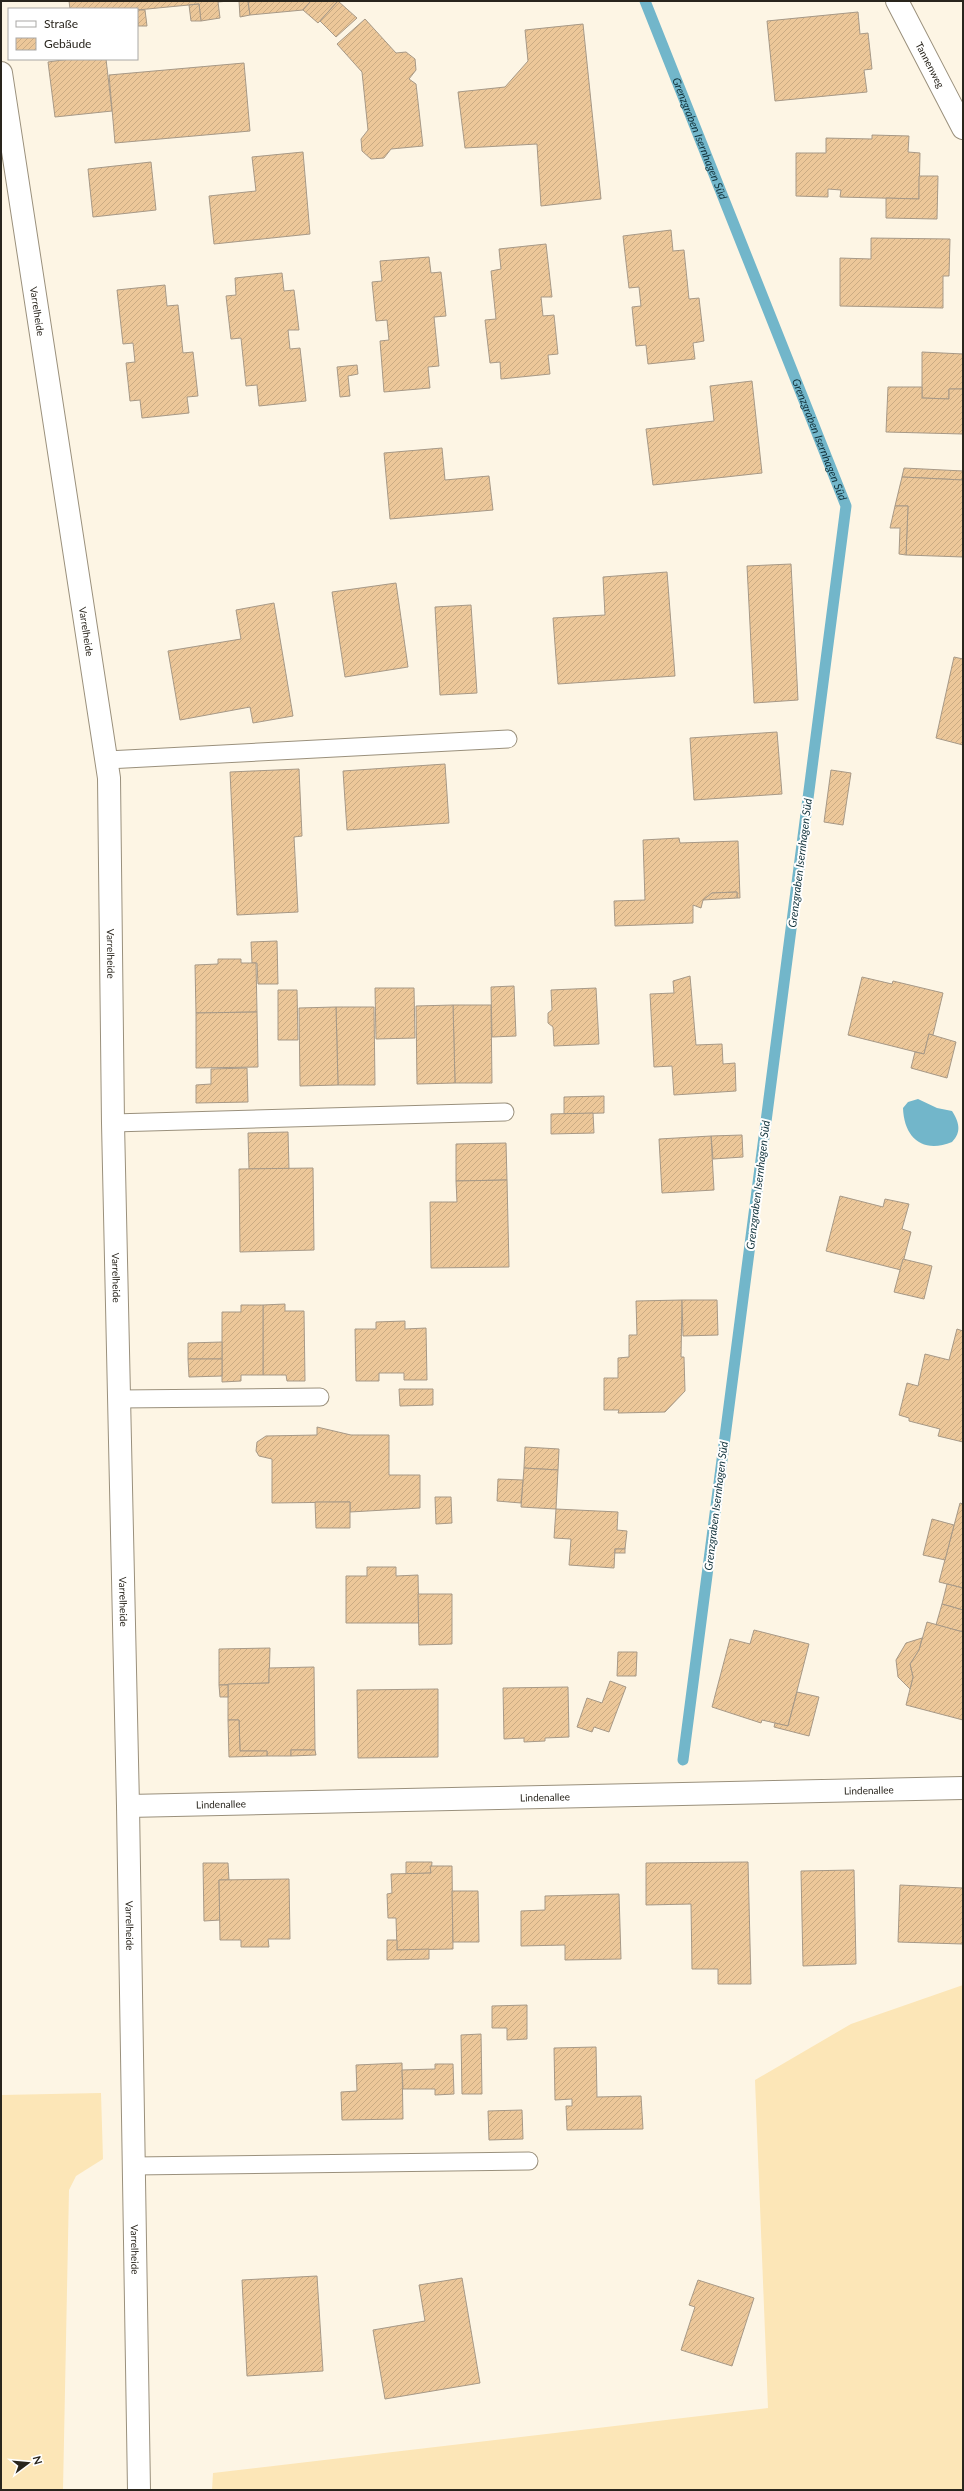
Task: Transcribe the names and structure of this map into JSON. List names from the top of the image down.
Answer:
{
  "streets": {
    "street": ["Tannenweg", "Varrelheide", "Lindenallee"]
  },
  "crossings": [
    ["Varrelheide", "Lindenallee"]
  ],
  "water": ["Grenzgraben Isernhagen Süd"],
  "legend": ["Straße", "Gebäude"],
  "north": "right"
}
